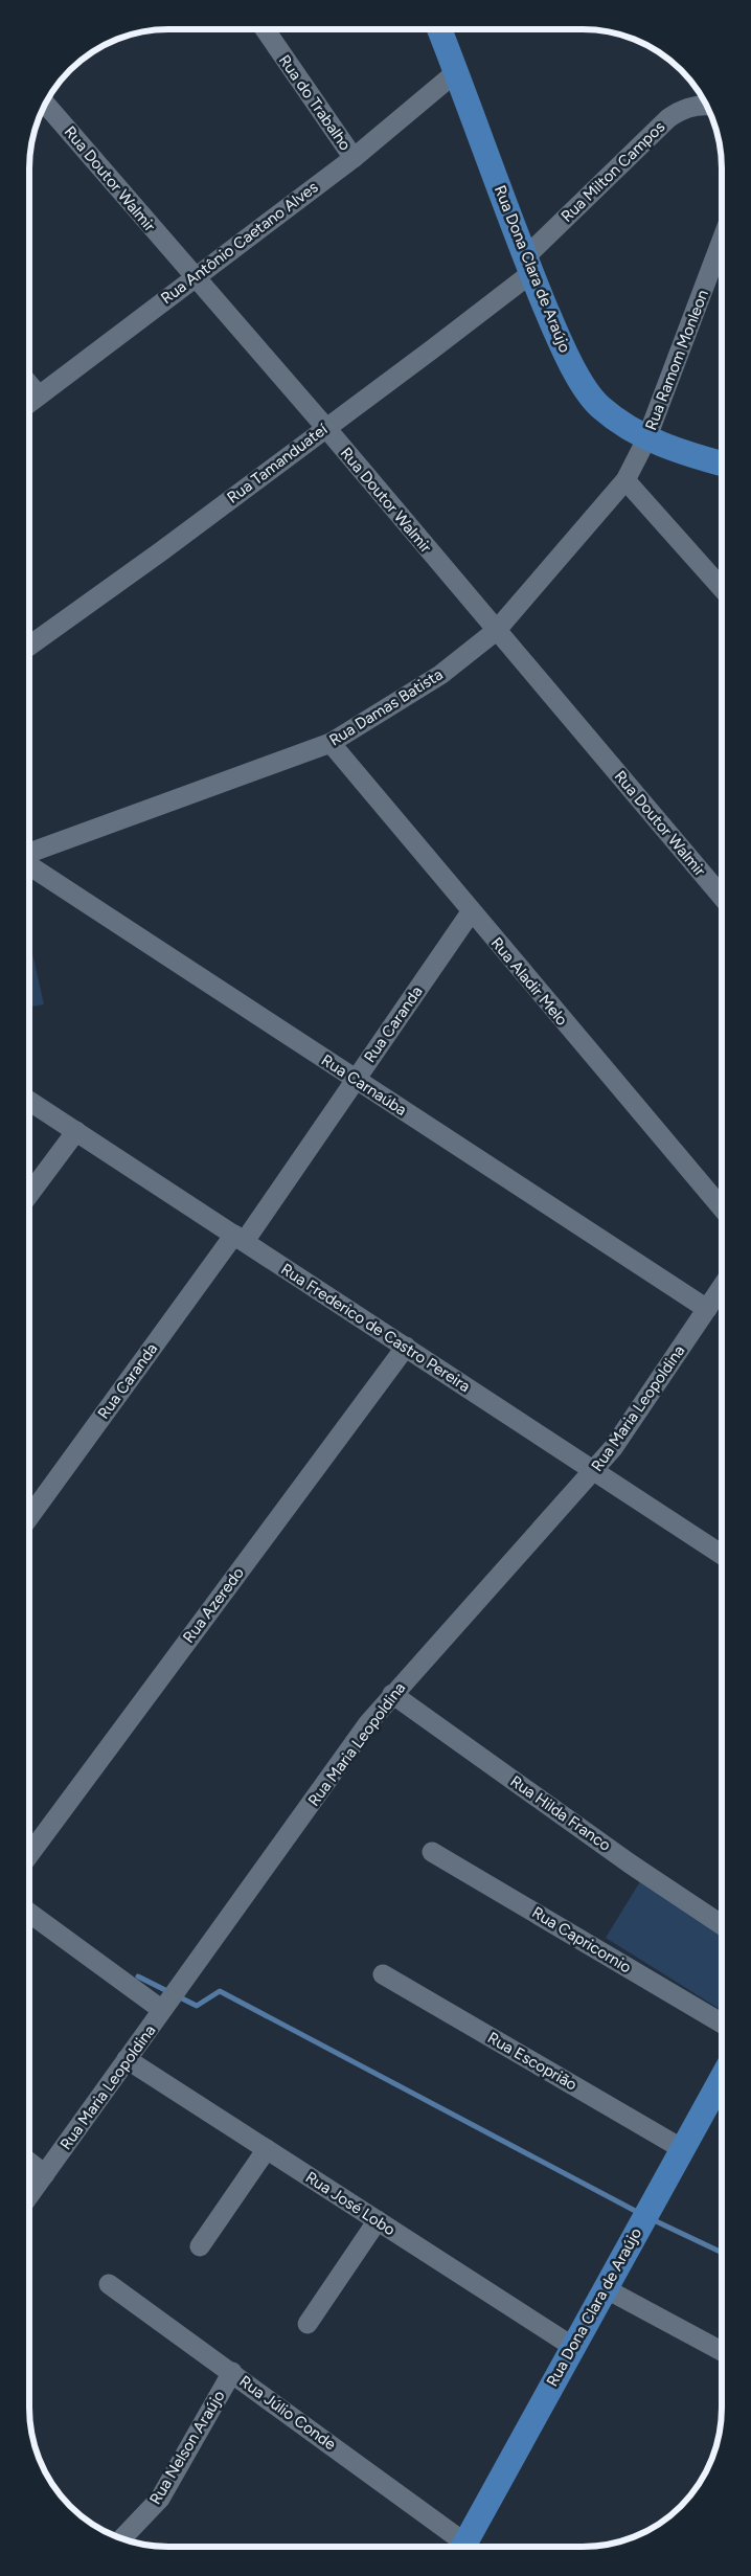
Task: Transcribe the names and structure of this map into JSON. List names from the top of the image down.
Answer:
{
  "streets": {
    "main road": ["Rua Dona Clara de Araújo"],
    "street": [
      "Rua do Trabalho",
      "Rua Milton Campos",
      "Rua Doutor Walmir",
      "Rua Antônio Caetano Alves",
      "Rua Ramom Monleon",
      "Rua Tamanduateí",
      "Rua Damas Batista",
      "Rua Aladir Melo",
      "Rua Caranda",
      "Rua Carnaúba",
      "Rua Frederico de Castro Pereira",
      "Rua Maria Leopoldina",
      "Rua Azeredo",
      "Rua Hilda Franco",
      "Rua Capricornio",
      "Rua Escoprião",
      "Rua José Lobo",
      "Rua Júlio Conde",
      "Rua Nelson Araújo"
    ]
  },
  "crossings": [
    ["Rua do Trabalho", "Rua Antônio Caetano Alves"],
    ["Rua Milton Campos", "Rua Dona Clara de Araújo"],
    ["Rua Milton Campos", "Rua Tamanduateí"],
    ["Rua Doutor Walmir", "Rua Antônio Caetano Alves"],
    ["Rua Doutor Walmir", "Rua Tamanduateí"],
    ["Rua Doutor Walmir", "Rua Damas Batista"],
    ["Rua Antônio Caetano Alves", "Rua Dona Clara de Araújo"],
    ["Rua Dona Clara de Araújo", "Rua Ramom Monleon"],
    ["Rua Dona Clara de Araújo", "Rua Tamanduateí"],
    ["Rua Dona Clara de Araújo", "Rua Escoprião"],
    ["Rua Dona Clara de Araújo", "Rua José Lobo"],
    ["Rua Damas Batista", "Rua Aladir Melo"],
    ["Rua Aladir Melo", "Rua Caranda"],
    ["Rua Caranda", "Rua Carnaúba"],
    ["Rua Caranda", "Rua Frederico de Castro Pereira"],
    ["Rua Carnaúba", "Rua Maria Leopoldina"],
    ["Rua Frederico de Castro Pereira", "Rua Maria Leopoldina"],
    ["Rua Frederico de Castro Pereira", "Rua Azeredo"],
    ["Rua Maria Leopoldina", "Rua Hilda Franco"],
    ["Rua Maria Leopoldina", "Rua José Lobo"],
    ["Rua Júlio Conde", "Rua Nelson Araújo"]
  ]
}
